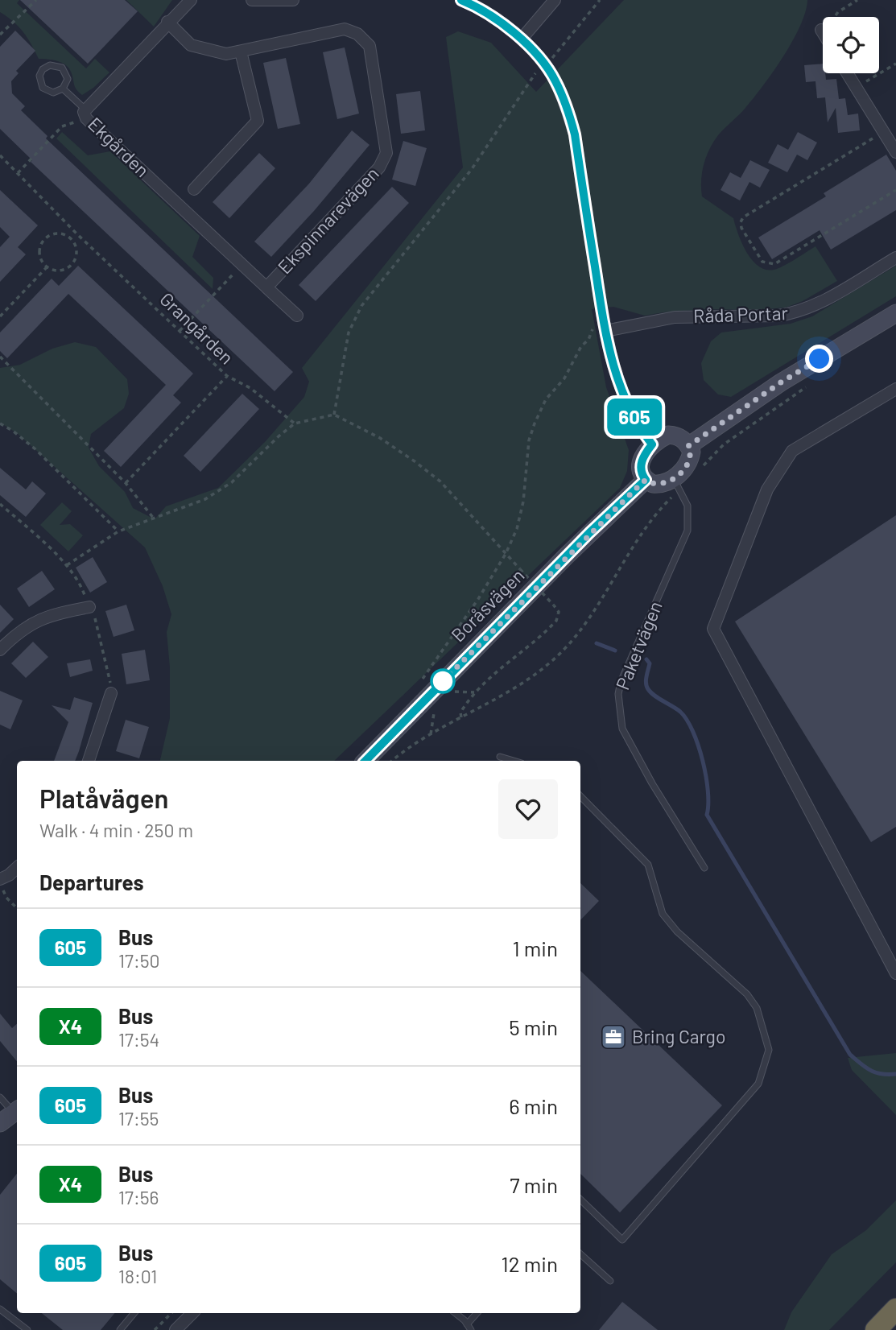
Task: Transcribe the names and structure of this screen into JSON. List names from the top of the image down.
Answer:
{
  "streets": {
    "street": [
      "Ekgården",
      "Ekspinnarevägen",
      "Råda Portar",
      "Boråsvägen"
    ],
    "lane": ["Paketvägen"],
    "path": ["Grangården"]
  },
  "crossings": [
    ["Ekgården", "Ekspinnarevägen"],
    ["Boråsvägen", "Paketvägen"]
  ],
  "places": {
    "office": ["Bring Cargo"]
  },
  "lines": ["bus line 605"],
  "page": {
    "on_map": "605",
    "heading": [
      ["Platåvägen", "Walk · 4 min · 250 m"],
      "Departures"
    ],
    "list": [
      {
        "mark": "605",
        "name": "Bus",
        "note": "17:50",
        "value": "1 min"
      },
      {
        "mark": "X4",
        "name": "Bus",
        "note": "17:54",
        "value": "5 min"
      },
      {
        "mark": "605",
        "name": "Bus",
        "note": "17:55",
        "value": "6 min"
      },
      {
        "mark": "X4",
        "name": "Bus",
        "note": "17:56",
        "value": "7 min"
      },
      {
        "mark": "605",
        "name": "Bus",
        "note": "18:01",
        "value": "12 min"
      }
    ]
  }
}
